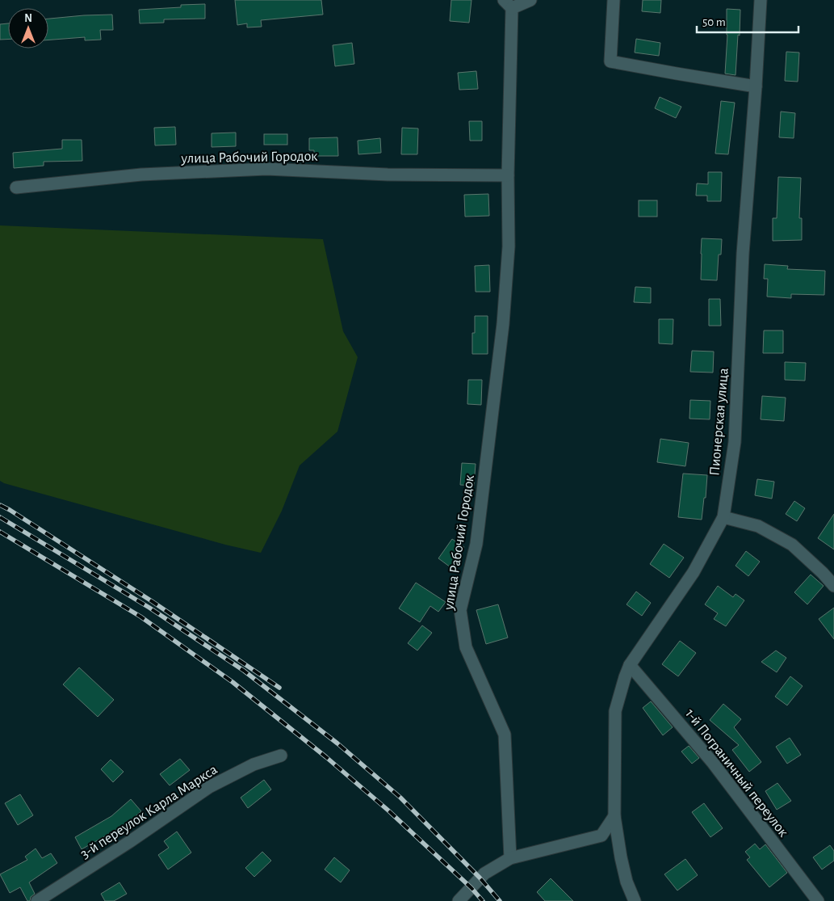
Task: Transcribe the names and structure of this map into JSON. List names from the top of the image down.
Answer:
{
  "streets": {
    "street": [
      "улица Рабочий Городок",
      "Пионерская улица",
      "1-й Пограничный переулок",
      "3-й переулок Карла Маркса"
    ]
  },
  "crossings": [
    ["Пионерская улица", "1-й Пограничный переулок"]
  ],
  "scale_bar": "50 m",
  "north": "top"
}
